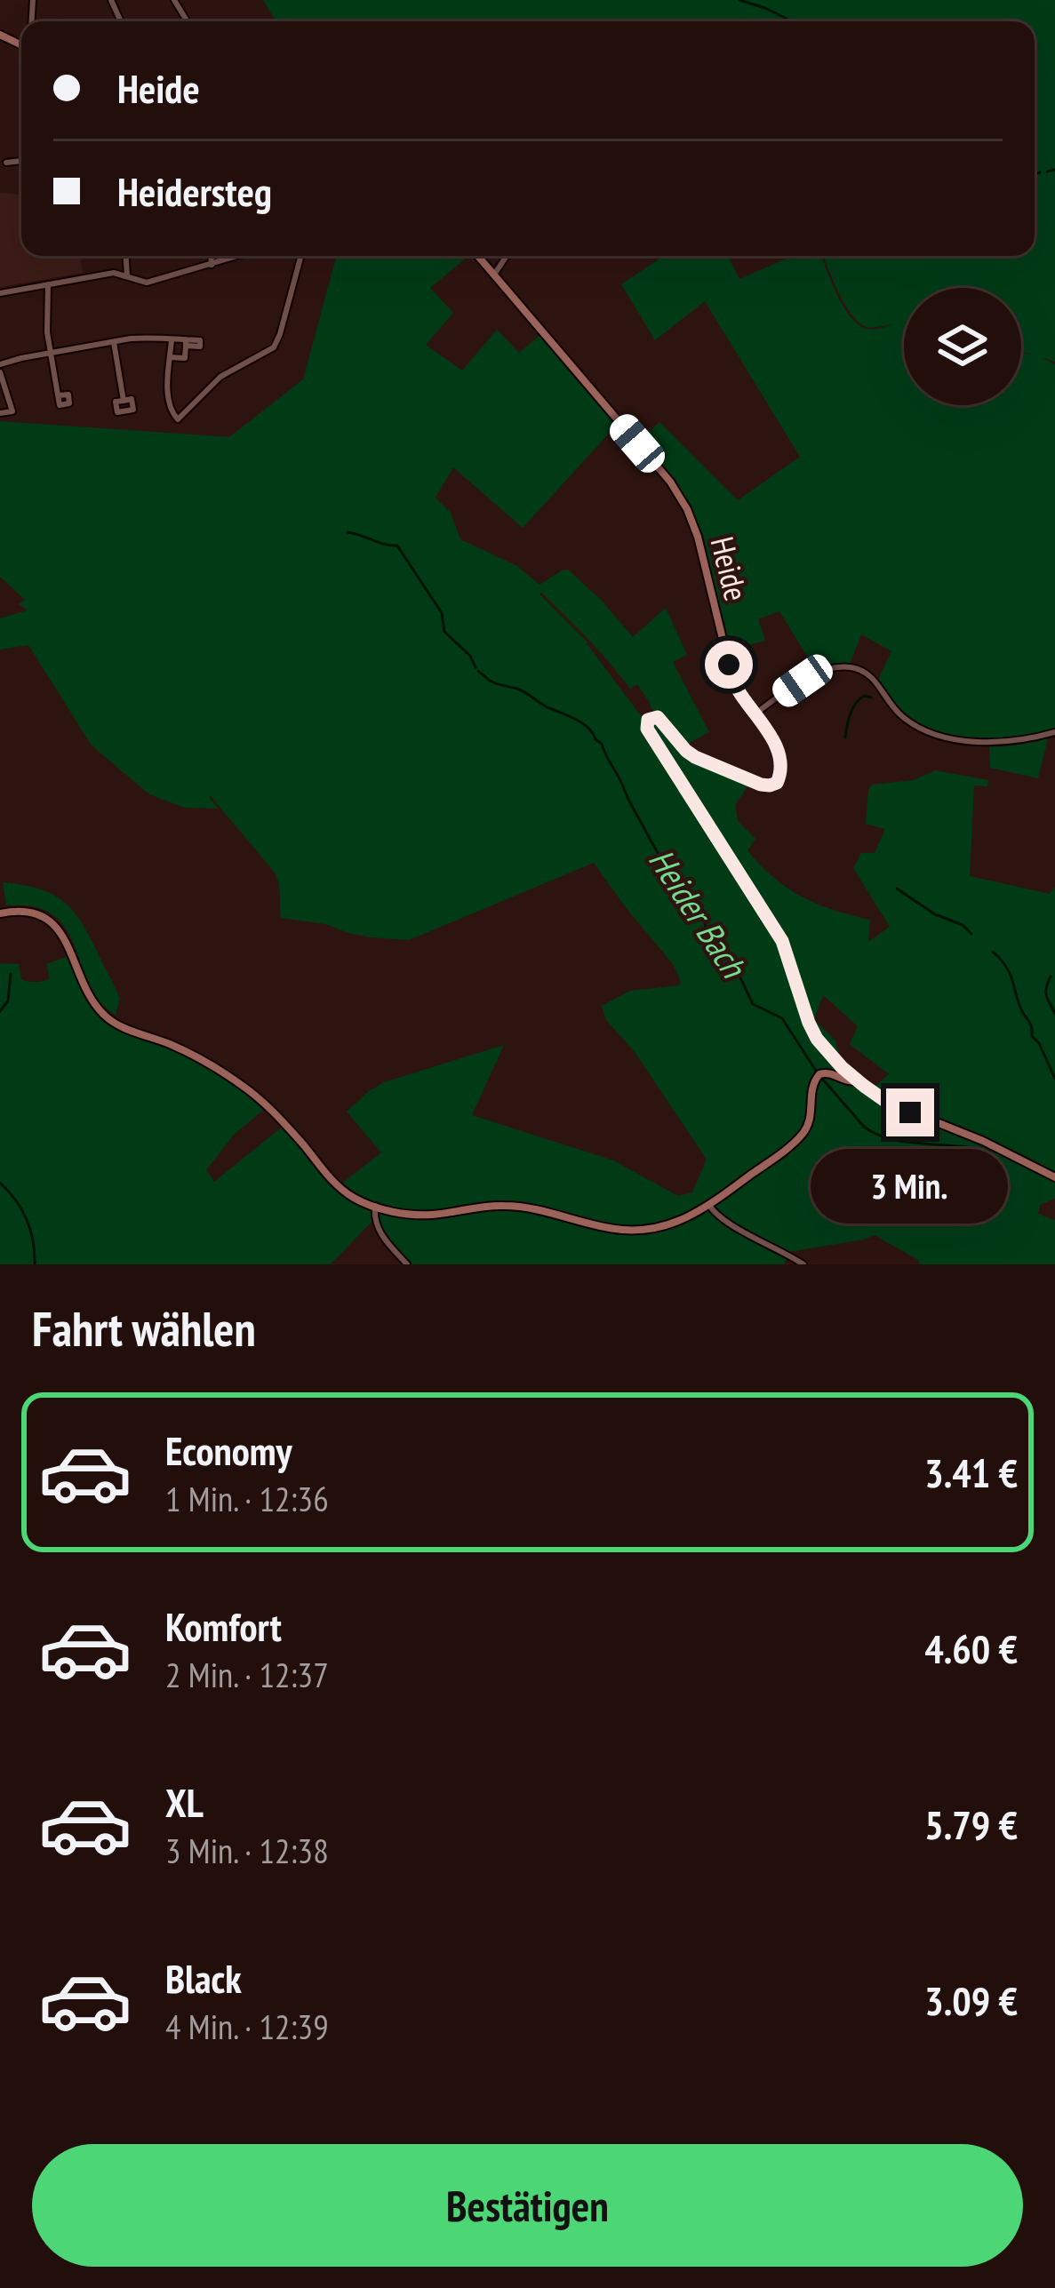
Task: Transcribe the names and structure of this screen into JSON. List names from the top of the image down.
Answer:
{
  "streets": {
    "main road": ["Heide"]
  },
  "water": ["Heider Bach"],
  "page": {
    "banner": ["Heide", "Heidersteg"],
    "bubble": "3 Min.",
    "heading": "Fahrt wählen",
    "list": [
      {
        "name": "Economy",
        "note": "1 Min. · 12:36",
        "value": "3.41 €"
      },
      {
        "name": "Komfort",
        "note": "2 Min. · 12:37",
        "value": "4.60 €"
      },
      {
        "name": "XL",
        "note": "3 Min. · 12:38",
        "value": "5.79 €"
      },
      {
        "name": "Black",
        "note": "4 Min. · 12:39",
        "value": "3.09 €"
      }
    ],
    "buttons": "Bestätigen"
  }
}
